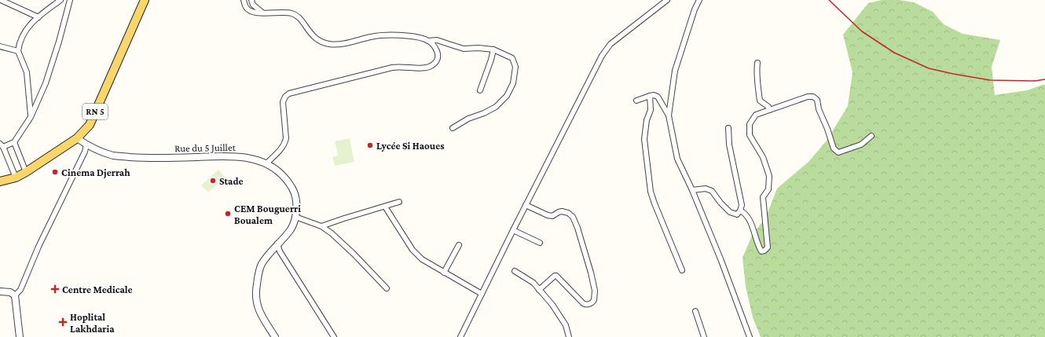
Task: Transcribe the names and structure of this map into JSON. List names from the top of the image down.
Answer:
{
  "streets": {
    "main road": ["RN 5"],
    "street": ["Rue du 5 Juillet"]
  },
  "crossings": [
    ["RN 5", "Rue du 5 Juillet"]
  ],
  "places": {
    "other": [
      "Lycée Si Haoues",
      "Cinema Djerrah",
      "Stade",
      "CEM Bouguerri Boualem"
    ],
    "health": ["Centre Medicale", "Hoplital Lakhdaria"]
  }
}
